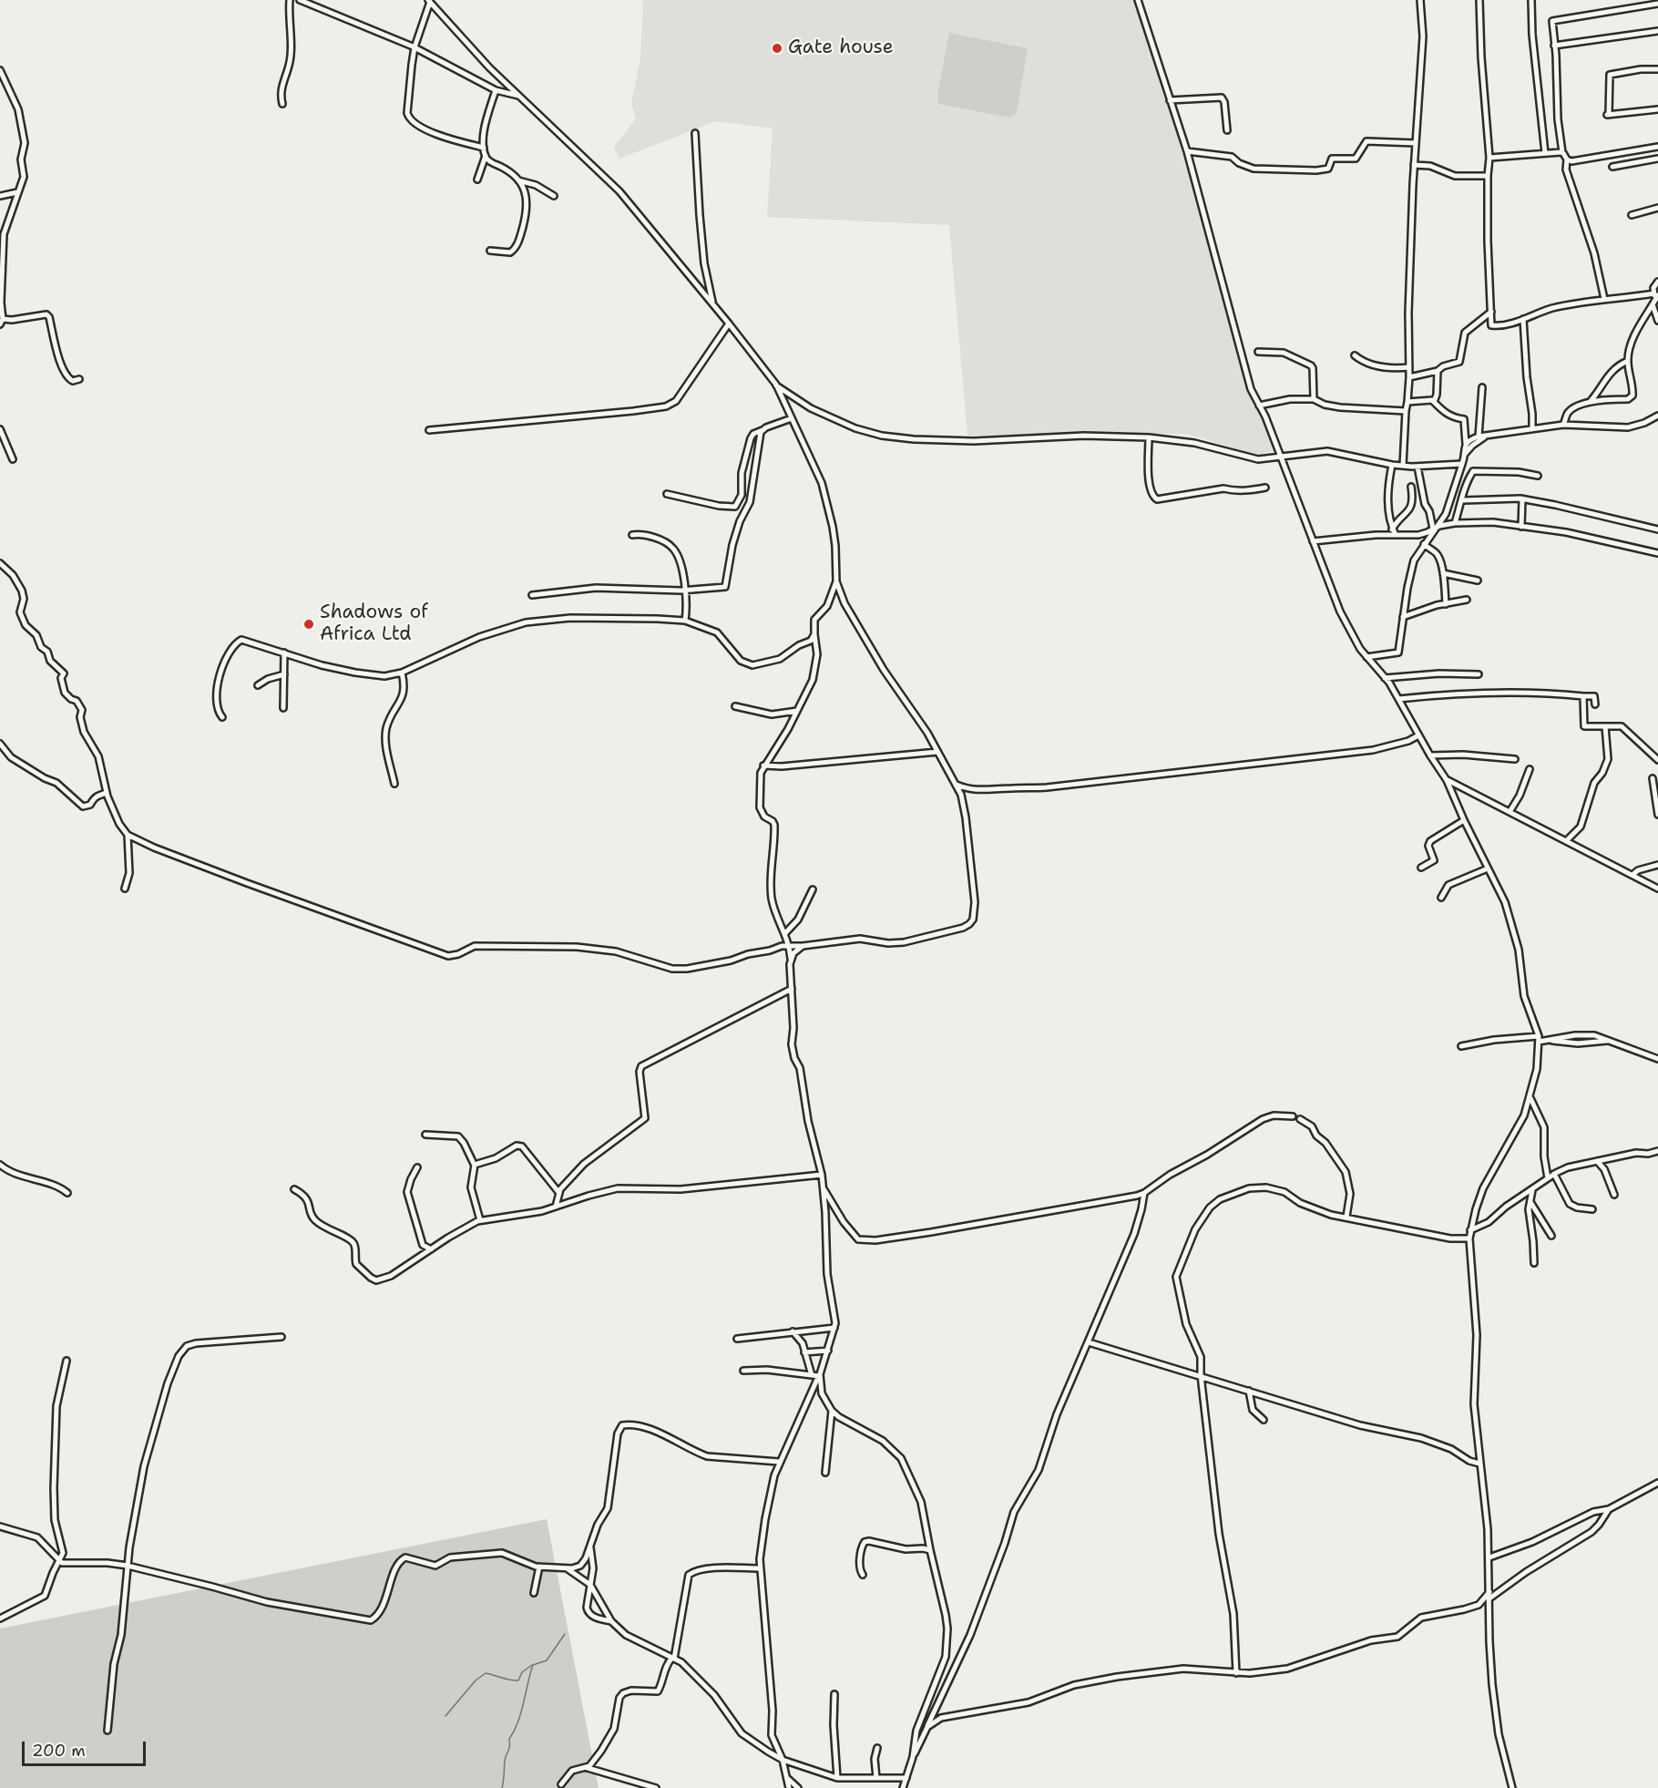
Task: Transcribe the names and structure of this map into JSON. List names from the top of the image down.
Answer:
{
  "places": ["Gate house", "Shadows of Africa Ltd"],
  "scale_bar": "200 m"
}
